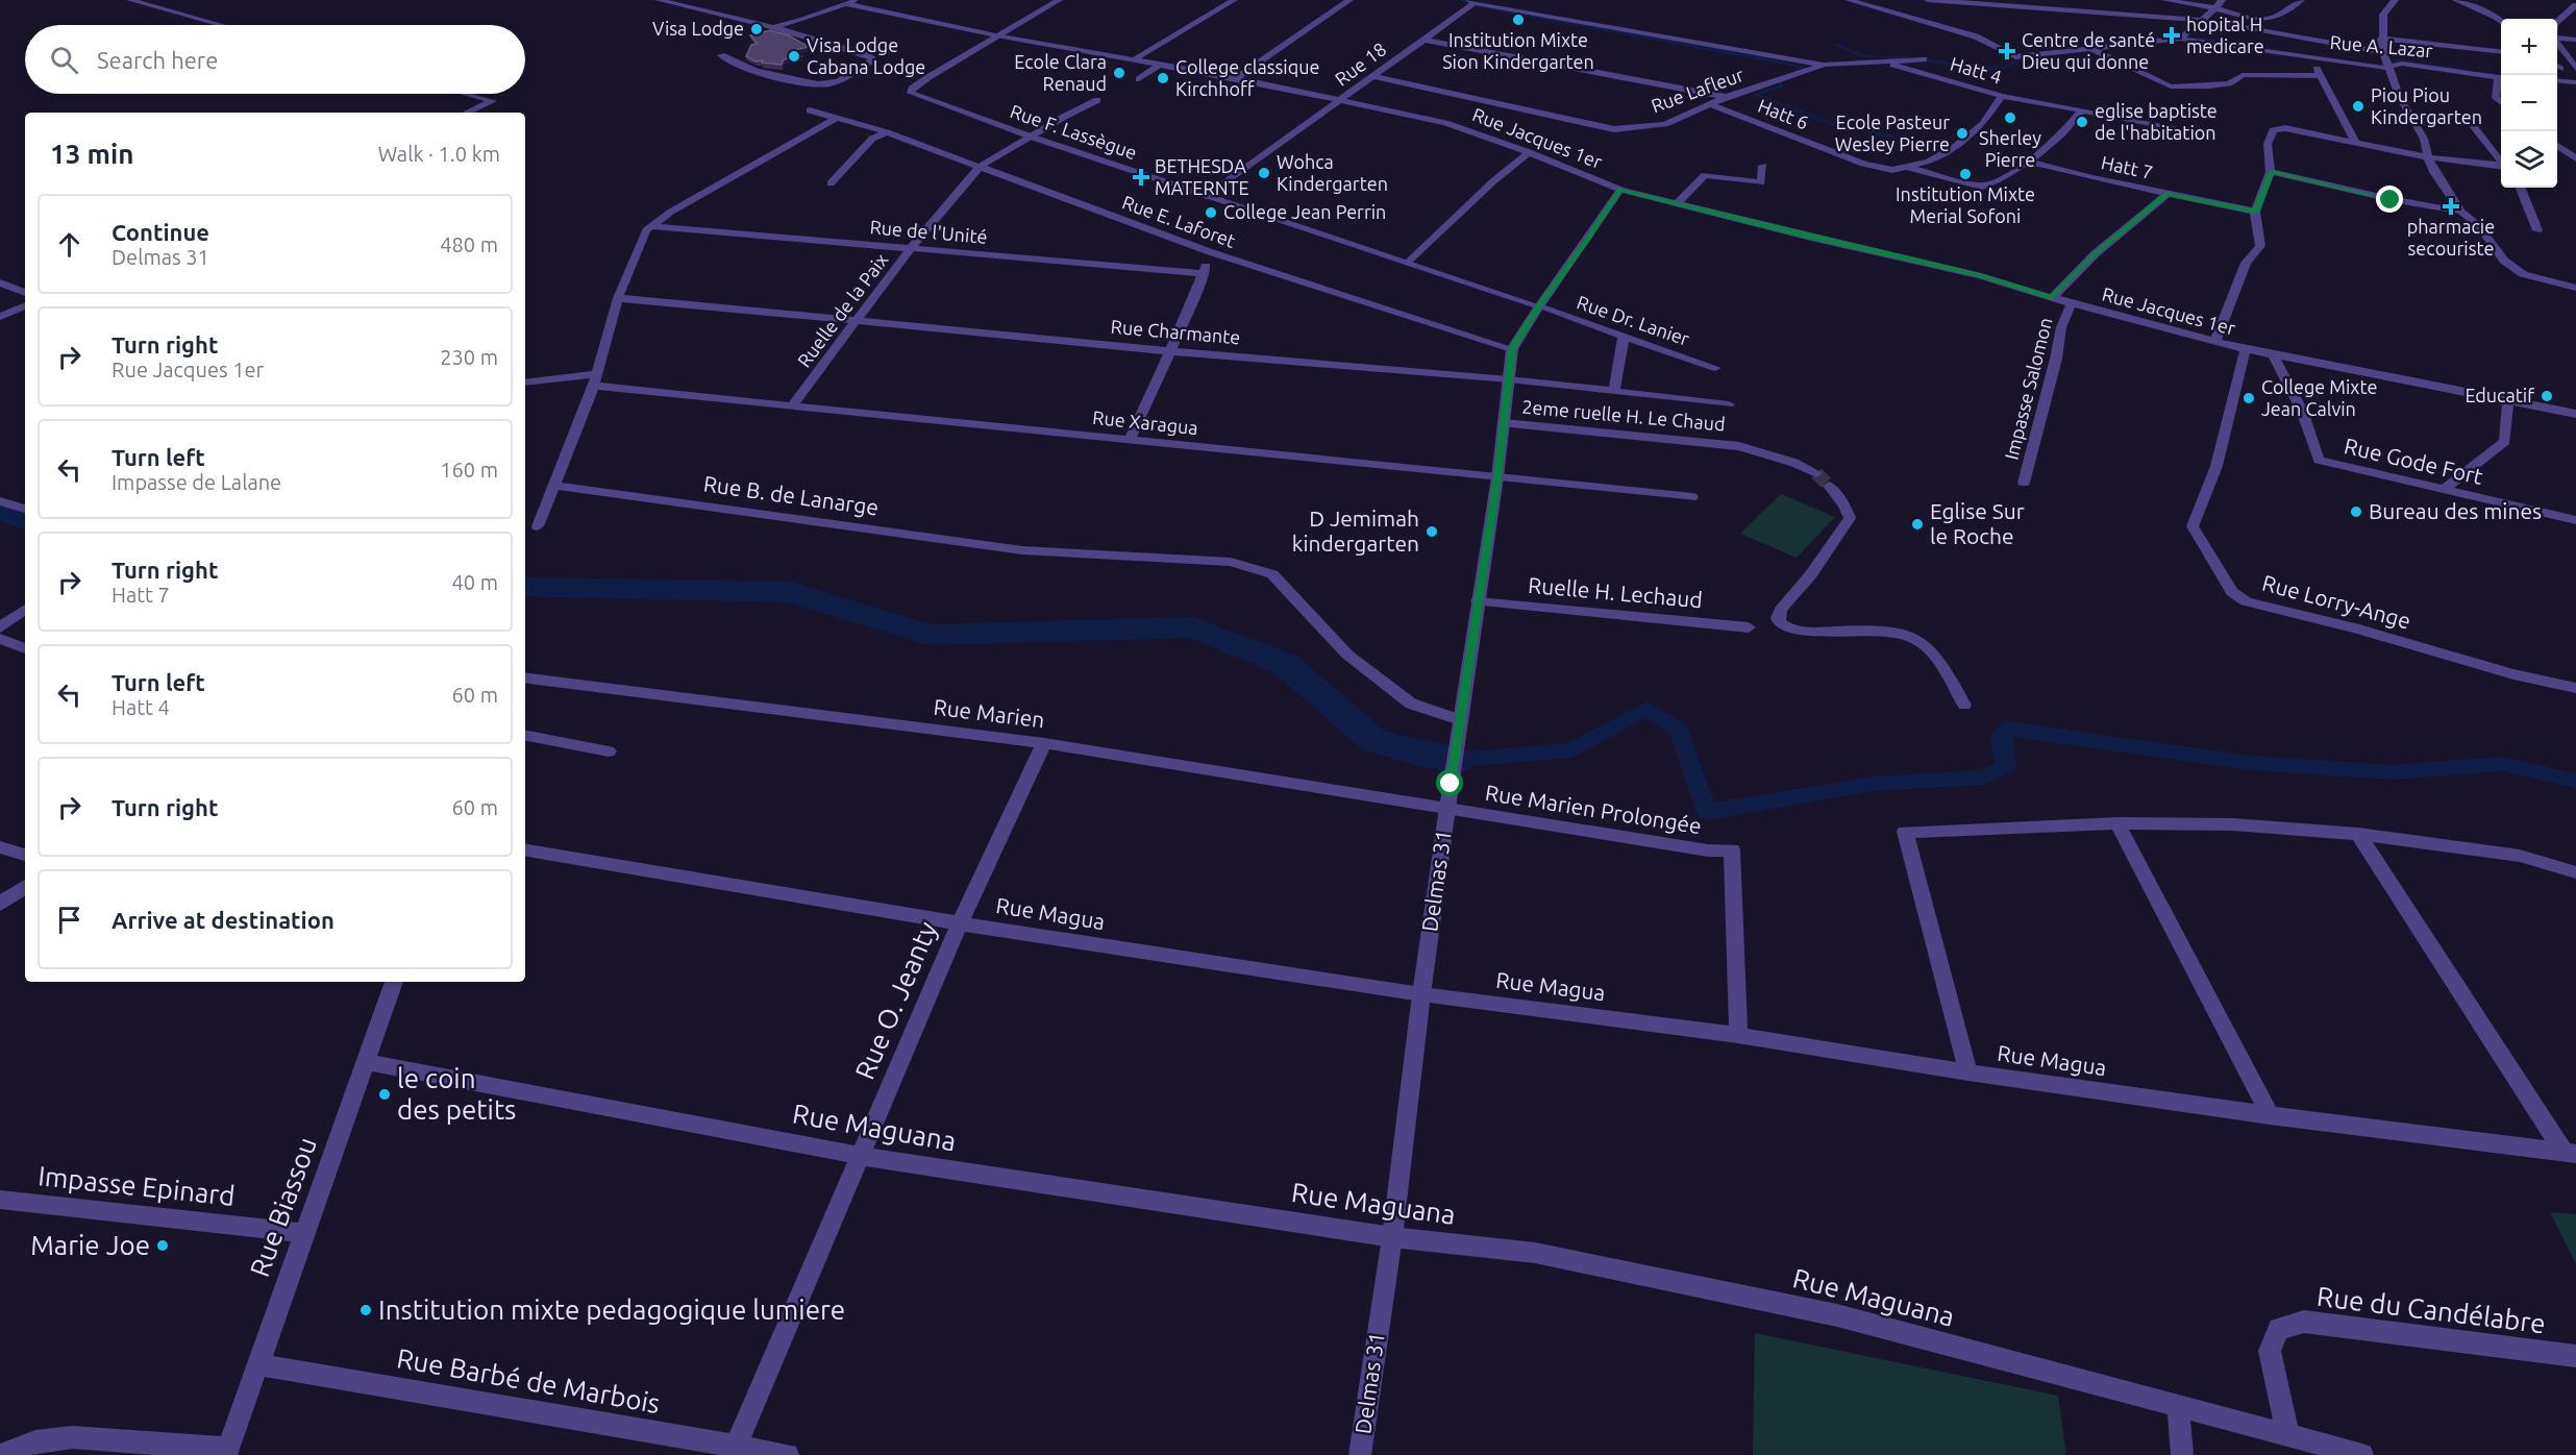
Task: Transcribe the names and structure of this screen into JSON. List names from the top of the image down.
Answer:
{
  "streets": {
    "street": [
      "Rue A. Lazar",
      "Rue 18",
      "Hatt 4",
      "Rue Lafleur",
      "Hatt 6",
      "Rue F. Lassègue",
      "Rue Jacques 1er",
      "Hatt 7",
      "Rue E. Laforet",
      "Rue de l'Unité",
      "Ruelle de la Paix",
      "Rue Dr. Lanier",
      "Rue Charmante",
      "Impasse Salomon",
      "2eme ruelle H. Le Chaud",
      "Rue Xaragua",
      "Rue Gode Fort",
      "Rue B. de Lanarge",
      "Ruelle H. Lechaud",
      "Rue Lorry-Ange",
      "Rue Marien",
      "Rue Marien Prolongée",
      "Delmas 31",
      "Rue Magua",
      "Rue O. Jeanty",
      "Rue Maguana",
      "Impasse Epinard",
      "Rue Biassou",
      "Rue du Candélabre",
      "Rue Barbé de Marbois"
    ]
  },
  "crossings": [
    ["Rue 18", "Rue Lafleur"],
    ["Rue 18", "Rue F. Lassègue"],
    ["Rue 18", "Rue Jacques 1er"],
    ["Hatt 4", "Rue Lafleur"],
    ["Hatt 4", "Hatt 6"],
    ["Rue Lafleur", "Hatt 6"],
    ["Rue F. Lassègue", "Rue Jacques 1er"],
    ["Rue F. Lassègue", "Ruelle de la Paix"],
    ["Rue F. Lassègue", "Rue Dr. Lanier"],
    ["Rue F. Lassègue", "Delmas 31"],
    ["Rue Jacques 1er", "Impasse Salomon"],
    ["Rue Jacques 1er", "Rue Gode Fort"],
    ["Rue Jacques 1er", "Rue Lorry-Ange"],
    ["Rue Jacques 1er", "Delmas 31"],
    ["Rue E. Laforet", "Ruelle de la Paix"],
    ["Rue E. Laforet", "Delmas 31"],
    ["Rue de l'Unité", "Ruelle de la Paix"],
    ["Ruelle de la Paix", "Rue Charmante"],
    ["Ruelle de la Paix", "Rue Xaragua"],
    ["Rue Dr. Lanier", "Delmas 31"],
    ["Rue Charmante", "Delmas 31"],
    ["2eme ruelle H. Le Chaud", "Delmas 31"],
    ["Rue Xaragua", "Delmas 31"],
    ["Rue B. de Lanarge", "Delmas 31"],
    ["Ruelle H. Lechaud", "Delmas 31"],
    ["Rue Marien", "Rue Marien Prolongée"],
    ["Rue Marien", "Delmas 31"],
    ["Rue Marien", "Rue O. Jeanty"],
    ["Rue Marien Prolongée", "Delmas 31"],
    ["Rue Marien Prolongée", "Rue Magua"],
    ["Delmas 31", "Rue Magua"],
    ["Delmas 31", "Rue Maguana"],
    ["Rue Magua", "Rue O. Jeanty"],
    ["Rue O. Jeanty", "Rue Maguana"],
    ["Rue O. Jeanty", "Rue Barbé de Marbois"],
    ["Rue Maguana", "Rue Biassou"],
    ["Rue Maguana", "Rue du Candélabre"],
    ["Impasse Epinard", "Rue Biassou"],
    ["Rue Biassou", "Rue Barbé de Marbois"]
  ],
  "places": {
    "other": [
      "Institution Mixte Sion Kindergarten",
      "Visa Lodge",
      "Visa Lodge Cabana Lodge",
      "Ecole Clara Renaud",
      "College classique Kirchhoff",
      "Piou Piou Kindergarten",
      "Sherley Pierre",
      "eglise baptiste de l'habitation",
      "Ecole Pasteur Wesley Pierre",
      "Wohca Kindergarten",
      "Institution Mixte Merial Sofoni",
      "College Jean Perrin",
      "Educatif",
      "College Mixte Jean Calvin",
      "Bureau des mines",
      "Eglise Sur le Roche",
      "D Jemimah kindergarten",
      "le coin des petits",
      "Marie Joe",
      "Institution mixte pedagogique lumiere"
    ],
    "health": [
      "hopital H medicare",
      "Centre de santé Dieu qui donne",
      "BETHESDA MATERNTE",
      "pharmacie secouriste"
    ]
  },
  "page": {
    "map_buttons": ["+", "−"],
    "search": "Search here",
    "heading": ["13 min", "Walk · 1.0 km"],
    "list": [
      ["Continue", "Delmas 31", "480 m"],
      ["Turn right", "Rue Jacques 1er", "230 m"],
      ["Turn left", "Impasse de Lalane", "160 m"],
      ["Turn right", "Hatt 7", "40 m"],
      ["Turn left", "Hatt 4", "60 m"],
      ["Turn right", "60 m"],
      "Arrive at destination"
    ]
  }
}
